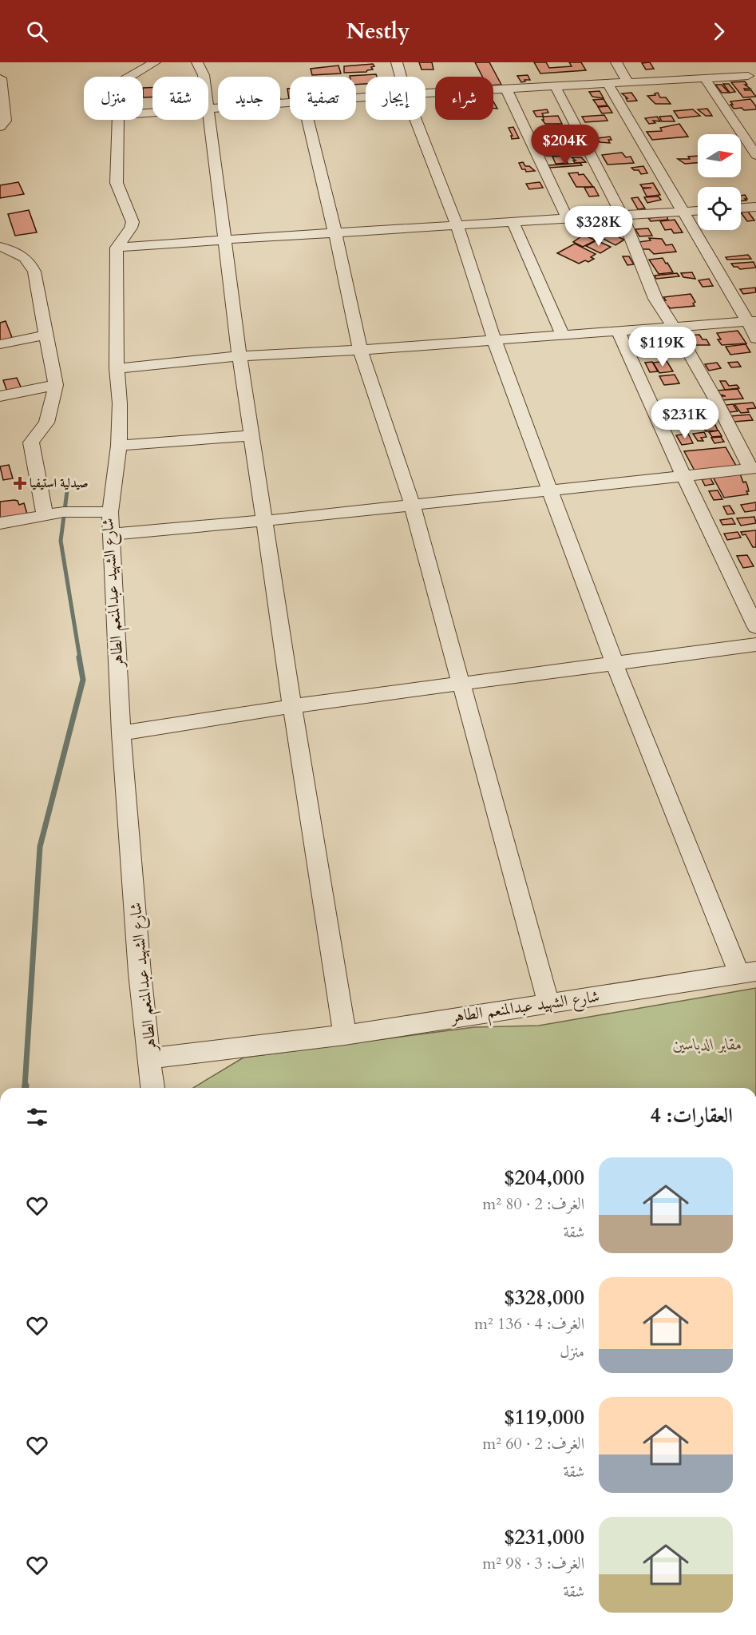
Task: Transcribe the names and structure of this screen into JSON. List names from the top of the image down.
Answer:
{
  "streets": {
    "street": ["شارع الشهيد عبدالمنعم الطاهر"]
  },
  "parks": ["مقابر الدباسين"],
  "places": {
    "health": ["صيدلية استيفيا"]
  },
  "north": "right",
  "page": {
    "header": "Nestly",
    "chip": [
      "شراء",
      "إيجار",
      "تصفية",
      "جديد",
      "شقة",
      "منزل"
    ],
    "price": [
      "$204K",
      "$328K",
      "$119K",
      "$231K"
    ],
    "heading": "العقارات: 4",
    "list": [
      {
        "name": "$204,000",
        "note": "الغرف: 2 · 80 m² · شقة"
      },
      {
        "name": "$328,000",
        "note": "الغرف: 4 · 136 m² · منزل"
      },
      {
        "name": "$119,000",
        "note": "الغرف: 2 · 60 m² · شقة"
      },
      {
        "name": "$231,000",
        "note": "الغرف: 3 · 98 m² · شقة"
      }
    ]
  }
}
